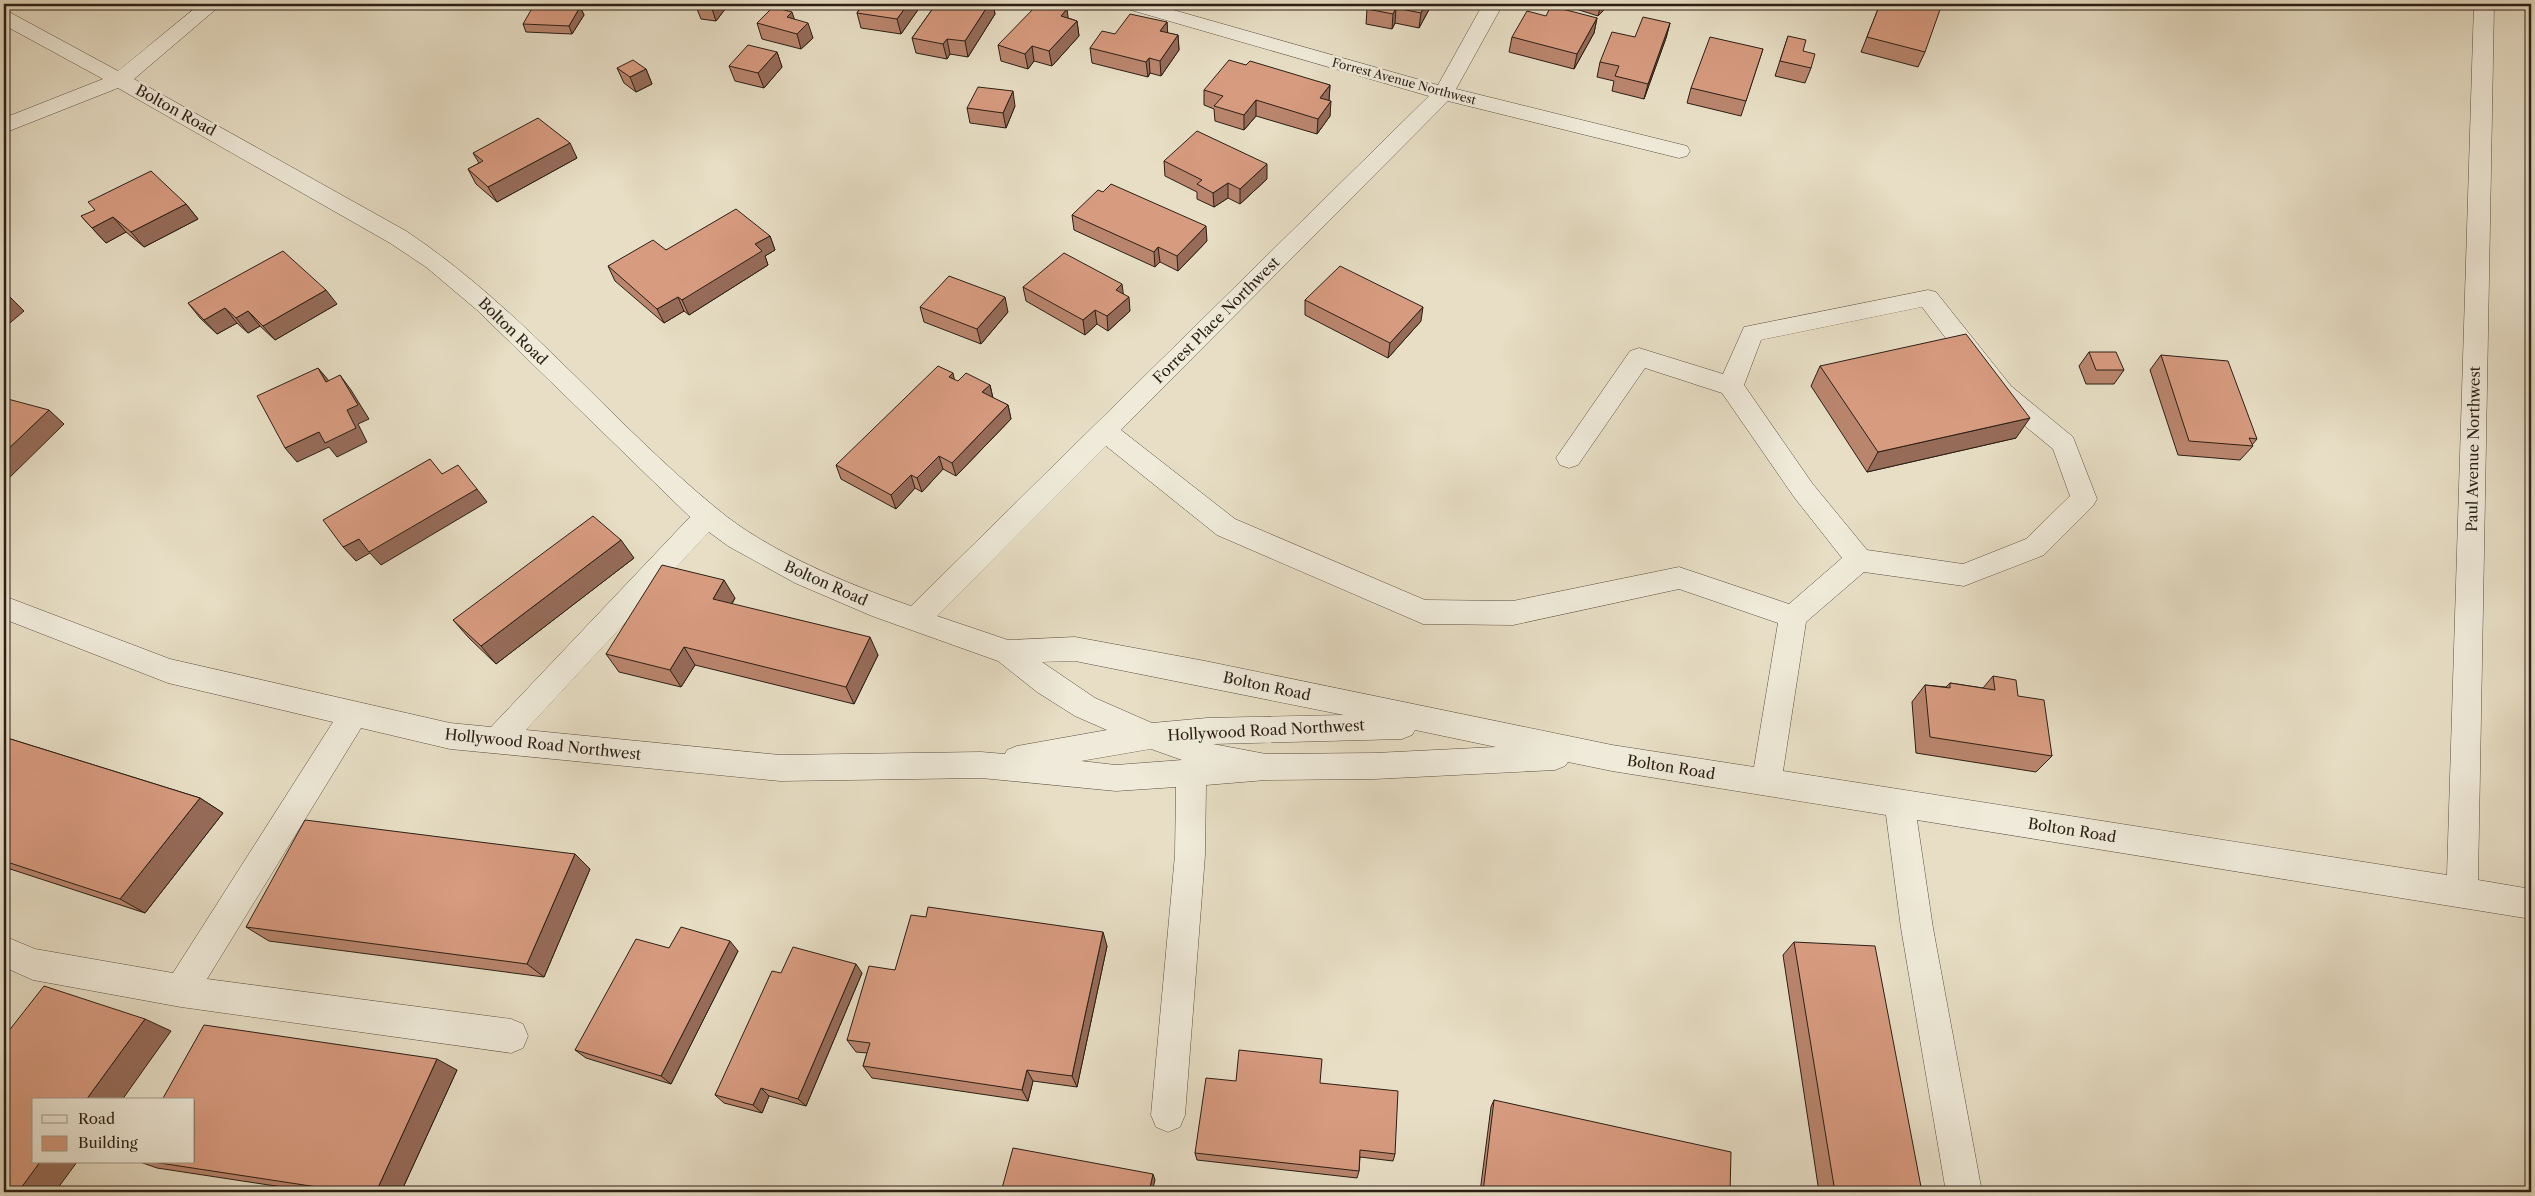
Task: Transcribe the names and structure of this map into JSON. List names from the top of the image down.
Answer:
{
  "streets": {
    "street": [
      "Forrest Avenue Northwest",
      "Bolton Road",
      "Forrest Place Northwest",
      "Paul Avenue Northwest",
      "Hollywood Road Northwest"
    ]
  },
  "crossings": [
    ["Forrest Avenue Northwest", "Forrest Place Northwest"],
    ["Bolton Road", "Forrest Place Northwest"],
    ["Bolton Road", "Paul Avenue Northwest"],
    ["Bolton Road", "Hollywood Road Northwest"]
  ],
  "legend": ["Road", "Building"]
}
